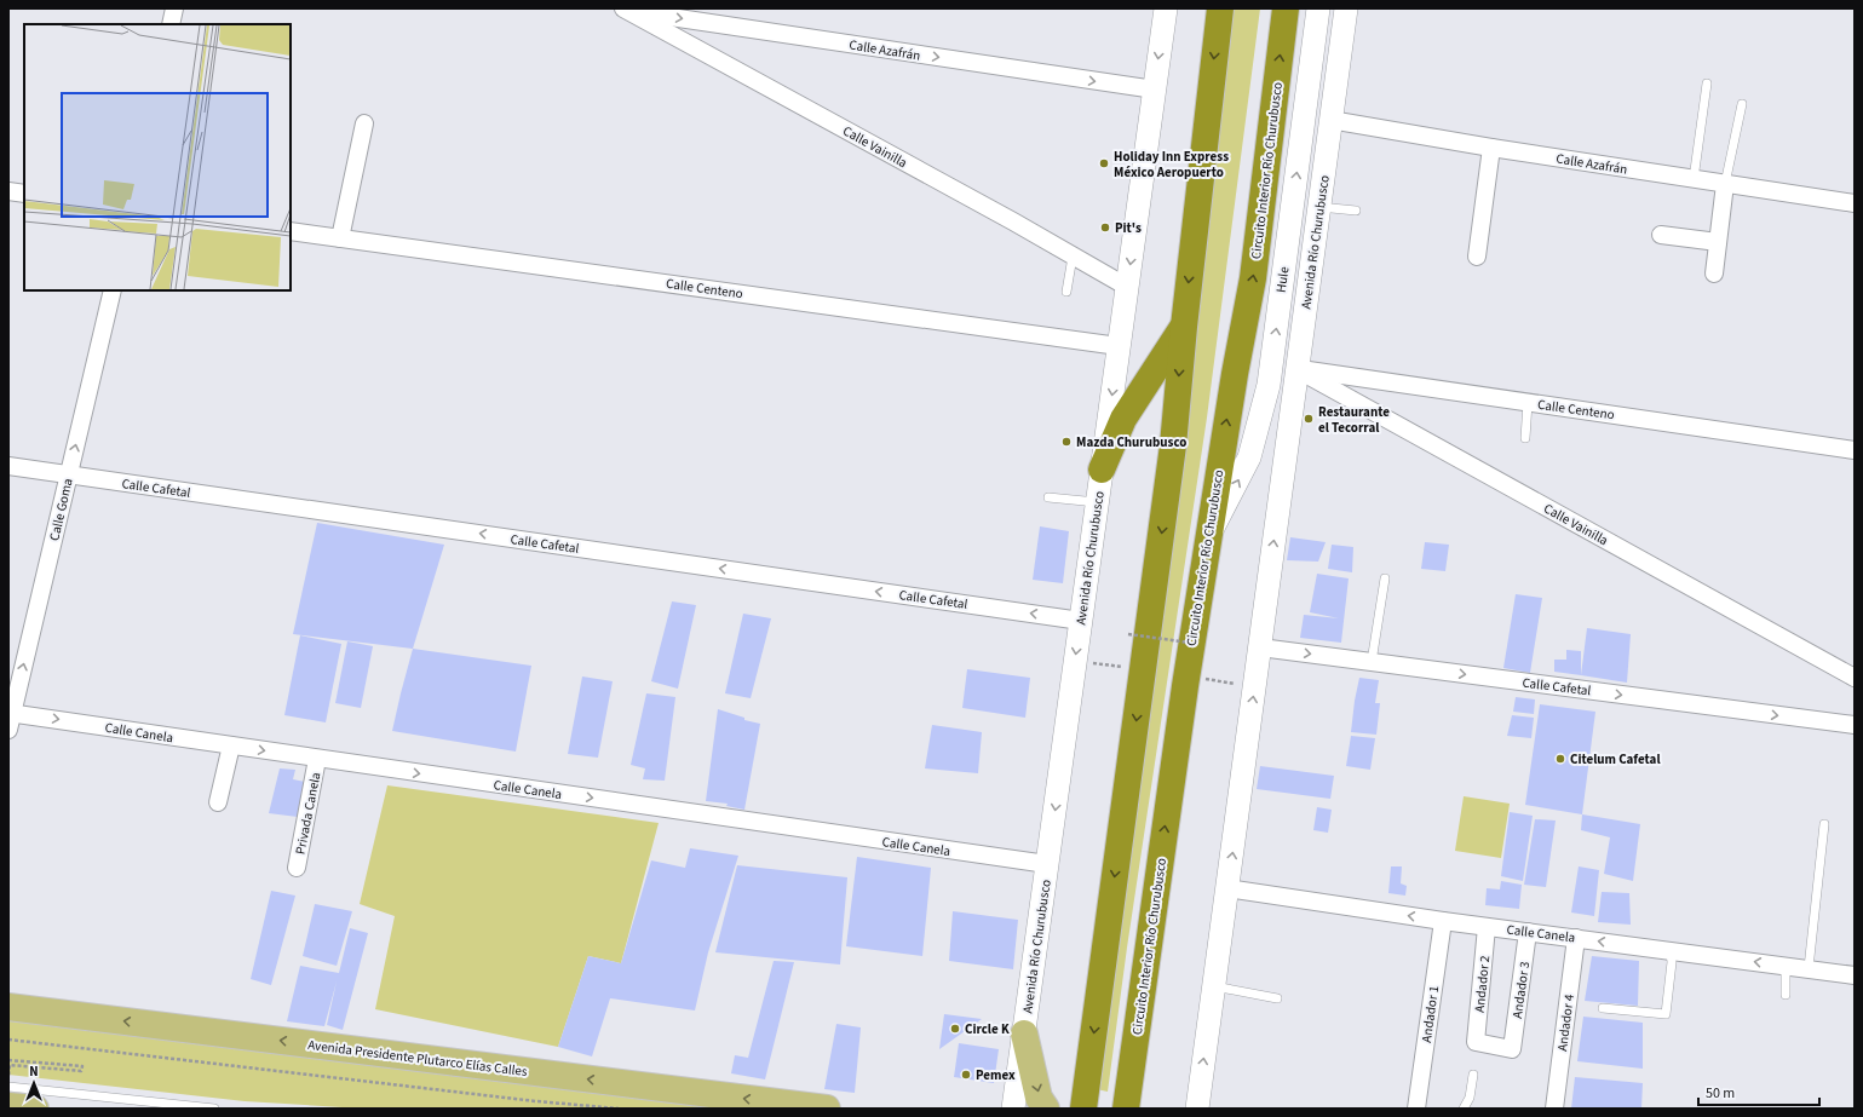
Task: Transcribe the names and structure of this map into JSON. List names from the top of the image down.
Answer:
{
  "streets": {
    "highway": ["Circuito Interior Río Churubusco"],
    "main road": ["Avenida Río Churubusco", "Hule", "Avenida Presidente Plutarco Elías Calles"],
    "street": [
      "Calle Azafrán",
      "Calle Vainilla",
      "Calle Centeno",
      "Calle Cafetal",
      "Calle Goma",
      "Calle Canela",
      "Privada Canela",
      "Andador 2",
      "Andador 3",
      "Andador 1",
      "Andador 4"
    ]
  },
  "crossings": [
    ["Calle Azafrán", "Calle Vainilla"],
    ["Calle Azafrán", "Avenida Río Churubusco"],
    ["Calle Vainilla", "Avenida Río Churubusco"],
    ["Calle Vainilla", "Calle Centeno"],
    ["Circuito Interior Río Churubusco", "Hule"],
    ["Avenida Río Churubusco", "Calle Centeno"],
    ["Avenida Río Churubusco", "Calle Cafetal"],
    ["Avenida Río Churubusco", "Calle Canela"],
    ["Calle Cafetal", "Calle Goma"],
    ["Calle Goma", "Calle Canela"],
    ["Calle Canela", "Privada Canela"],
    ["Calle Canela", "Andador 2"],
    ["Calle Canela", "Andador 3"],
    ["Calle Canela", "Andador 1"],
    ["Calle Canela", "Andador 4"],
    ["Andador 2", "Andador 3"]
  ],
  "one_way": [
    "Calle Azafrán",
    "Hule",
    "Calle Goma",
    "Avenida Presidente Plutarco Elías Calles"
  ],
  "places": [
    "Holiday Inn Express México Aeropuerto",
    "Pit's",
    "Restaurante el Tecorral",
    "Mazda Churubusco",
    "Citelum Cafetal",
    "Circle K",
    "Pemex"
  ],
  "scale_bar": "50 m",
  "north": "top"
}
